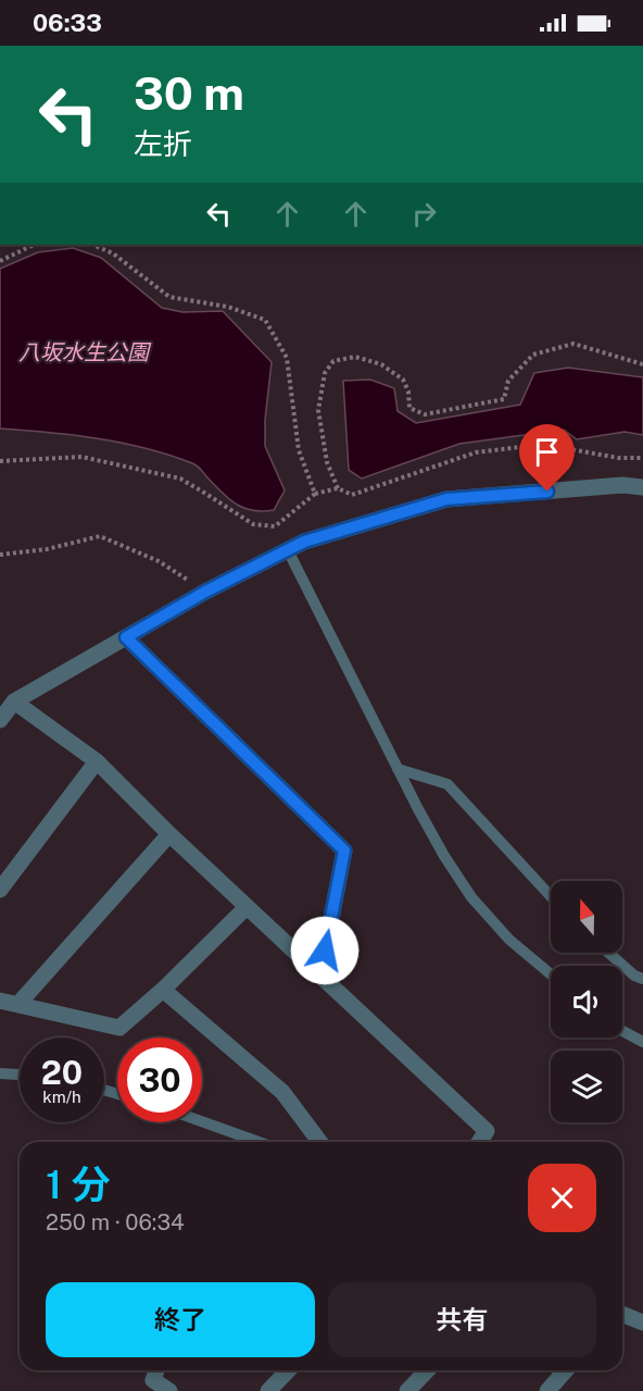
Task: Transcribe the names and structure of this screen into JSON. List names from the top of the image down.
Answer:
{
  "water": ["八坂水生公園"],
  "north": "top",
  "page": {
    "status": "06:33",
    "turn": ["30 m", "左折"],
    "speed": "20 km/h",
    "limit": "30",
    "heading": ["1 分", "250 m · 06:34"],
    "buttons": ["終了", "共有"]
  }
}
